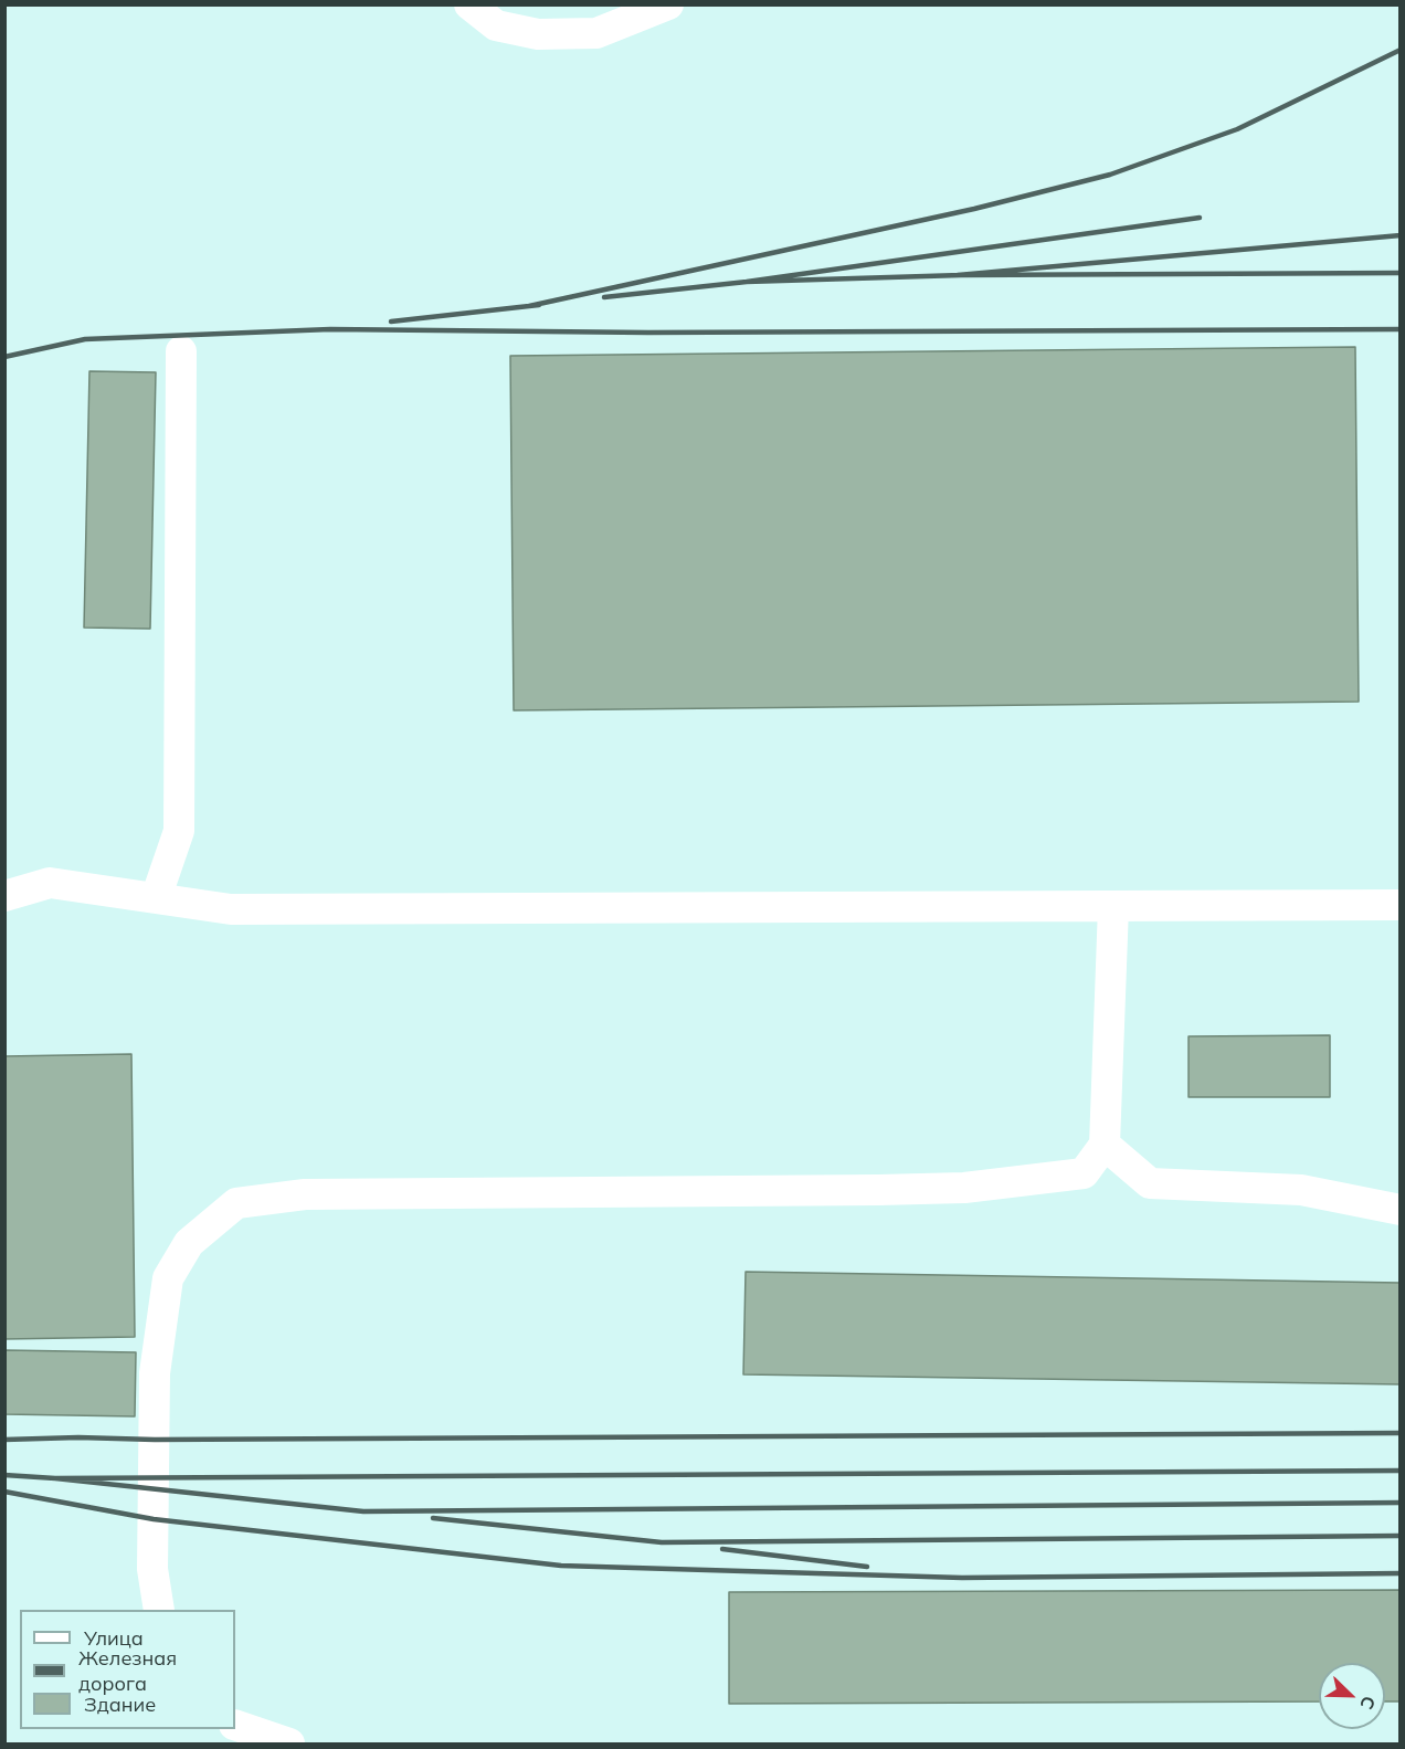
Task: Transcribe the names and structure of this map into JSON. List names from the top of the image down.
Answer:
{
  "legend": ["Улица", "Железная дорога", "Здание"],
  "north": "bottom right"
}
